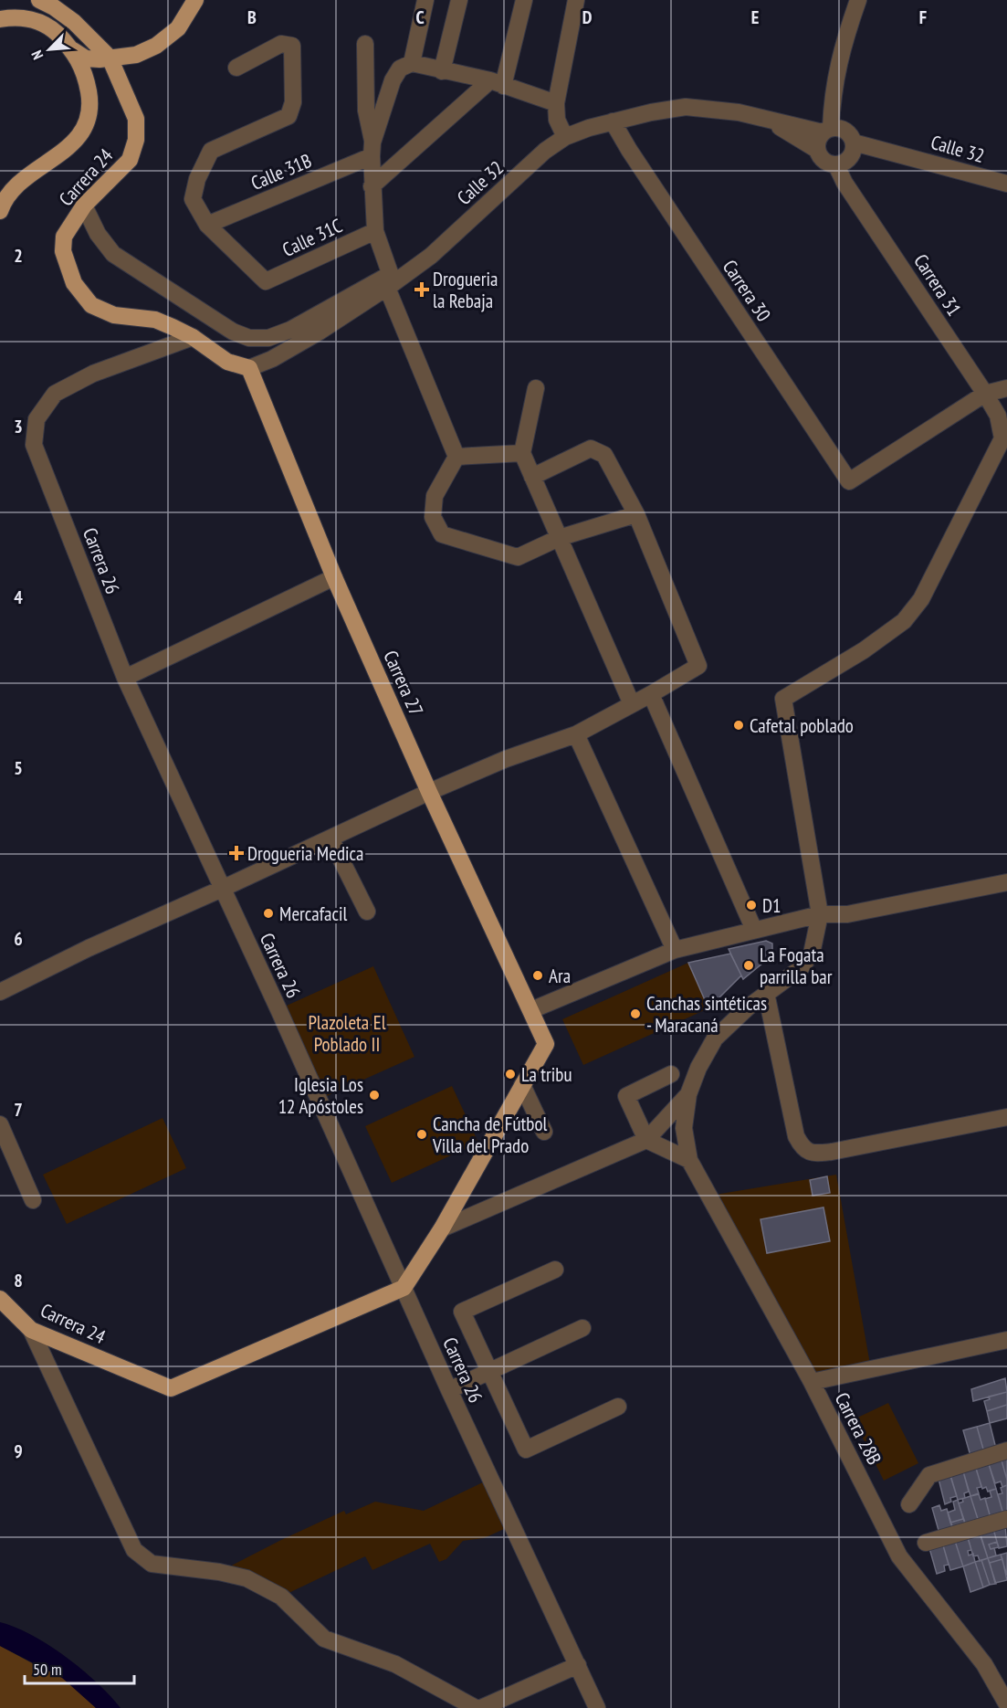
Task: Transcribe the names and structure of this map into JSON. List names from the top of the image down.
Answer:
{
  "streets": {
    "main road": ["Carrera 24", "Carrera 27"],
    "street": [
      "Calle 32",
      "Calle 31B",
      "Calle 31C",
      "Carrera 31",
      "Carrera 30",
      "Carrera 26",
      "Carrera 28B"
    ]
  },
  "crossings": [
    ["Calle 32", "Carrera 24"],
    ["Calle 32", "Carrera 31"],
    ["Calle 32", "Carrera 30"],
    ["Calle 32", "Carrera 27"],
    ["Calle 31B", "Calle 31C"],
    ["Carrera 24", "Carrera 26"],
    ["Carrera 24", "Carrera 27"],
    ["Carrera 31", "Carrera 30"]
  ],
  "parks": ["Plazoleta El Poblado II"],
  "places": {
    "health": ["Drogueria la Rebaja", "Drogueria Medica"],
    "other": [
      "Cafetal poblado",
      "D1",
      "Mercafacil",
      "La Fogata parrilla bar",
      "Ara",
      "Canchas sintéticas - Maracaná",
      "La tribu",
      "Iglesia Los 12 Apóstoles",
      "Cancha de Fútbol Villa del Prado"
    ]
  },
  "scale_bar": "50 m",
  "north": "bottom left",
  "grid": {
    "columns": [
      "B",
      "C",
      "D",
      "E",
      "F"
    ],
    "rows": [
      "2",
      "3",
      "4",
      "5",
      "6",
      "7",
      "8",
      "9"
    ]
  }
}
